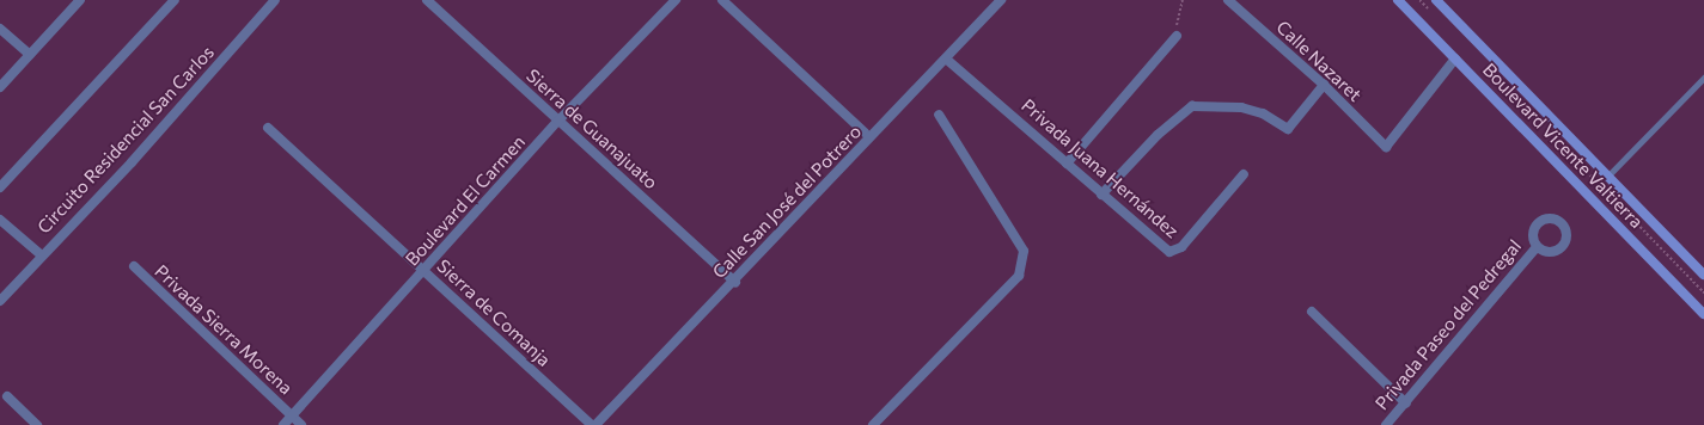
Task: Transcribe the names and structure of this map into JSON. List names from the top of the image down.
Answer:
{
  "streets": {
    "main road": ["Boulevard Vicente Valtierra"],
    "street": [
      "Calle Nazaret",
      "Sierra de Guanajuato",
      "Circuito Residencial San Carlos",
      "Privada Juana Hernández",
      "Boulevard El Carmen",
      "Calle San José del Potrero",
      "Sierra de Comanja",
      "Privada Paseo del Pedregal",
      "Privada Sierra Morena"
    ]
  },
  "crossings": [
    ["Calle Nazaret", "Boulevard Vicente Valtierra"],
    ["Sierra de Guanajuato", "Boulevard El Carmen"],
    ["Sierra de Guanajuato", "Calle San José del Potrero"],
    ["Privada Juana Hernández", "Calle San José del Potrero"],
    ["Boulevard El Carmen", "Sierra de Comanja"],
    ["Boulevard El Carmen", "Privada Sierra Morena"],
    ["Calle San José del Potrero", "Sierra de Comanja"]
  ]
}
